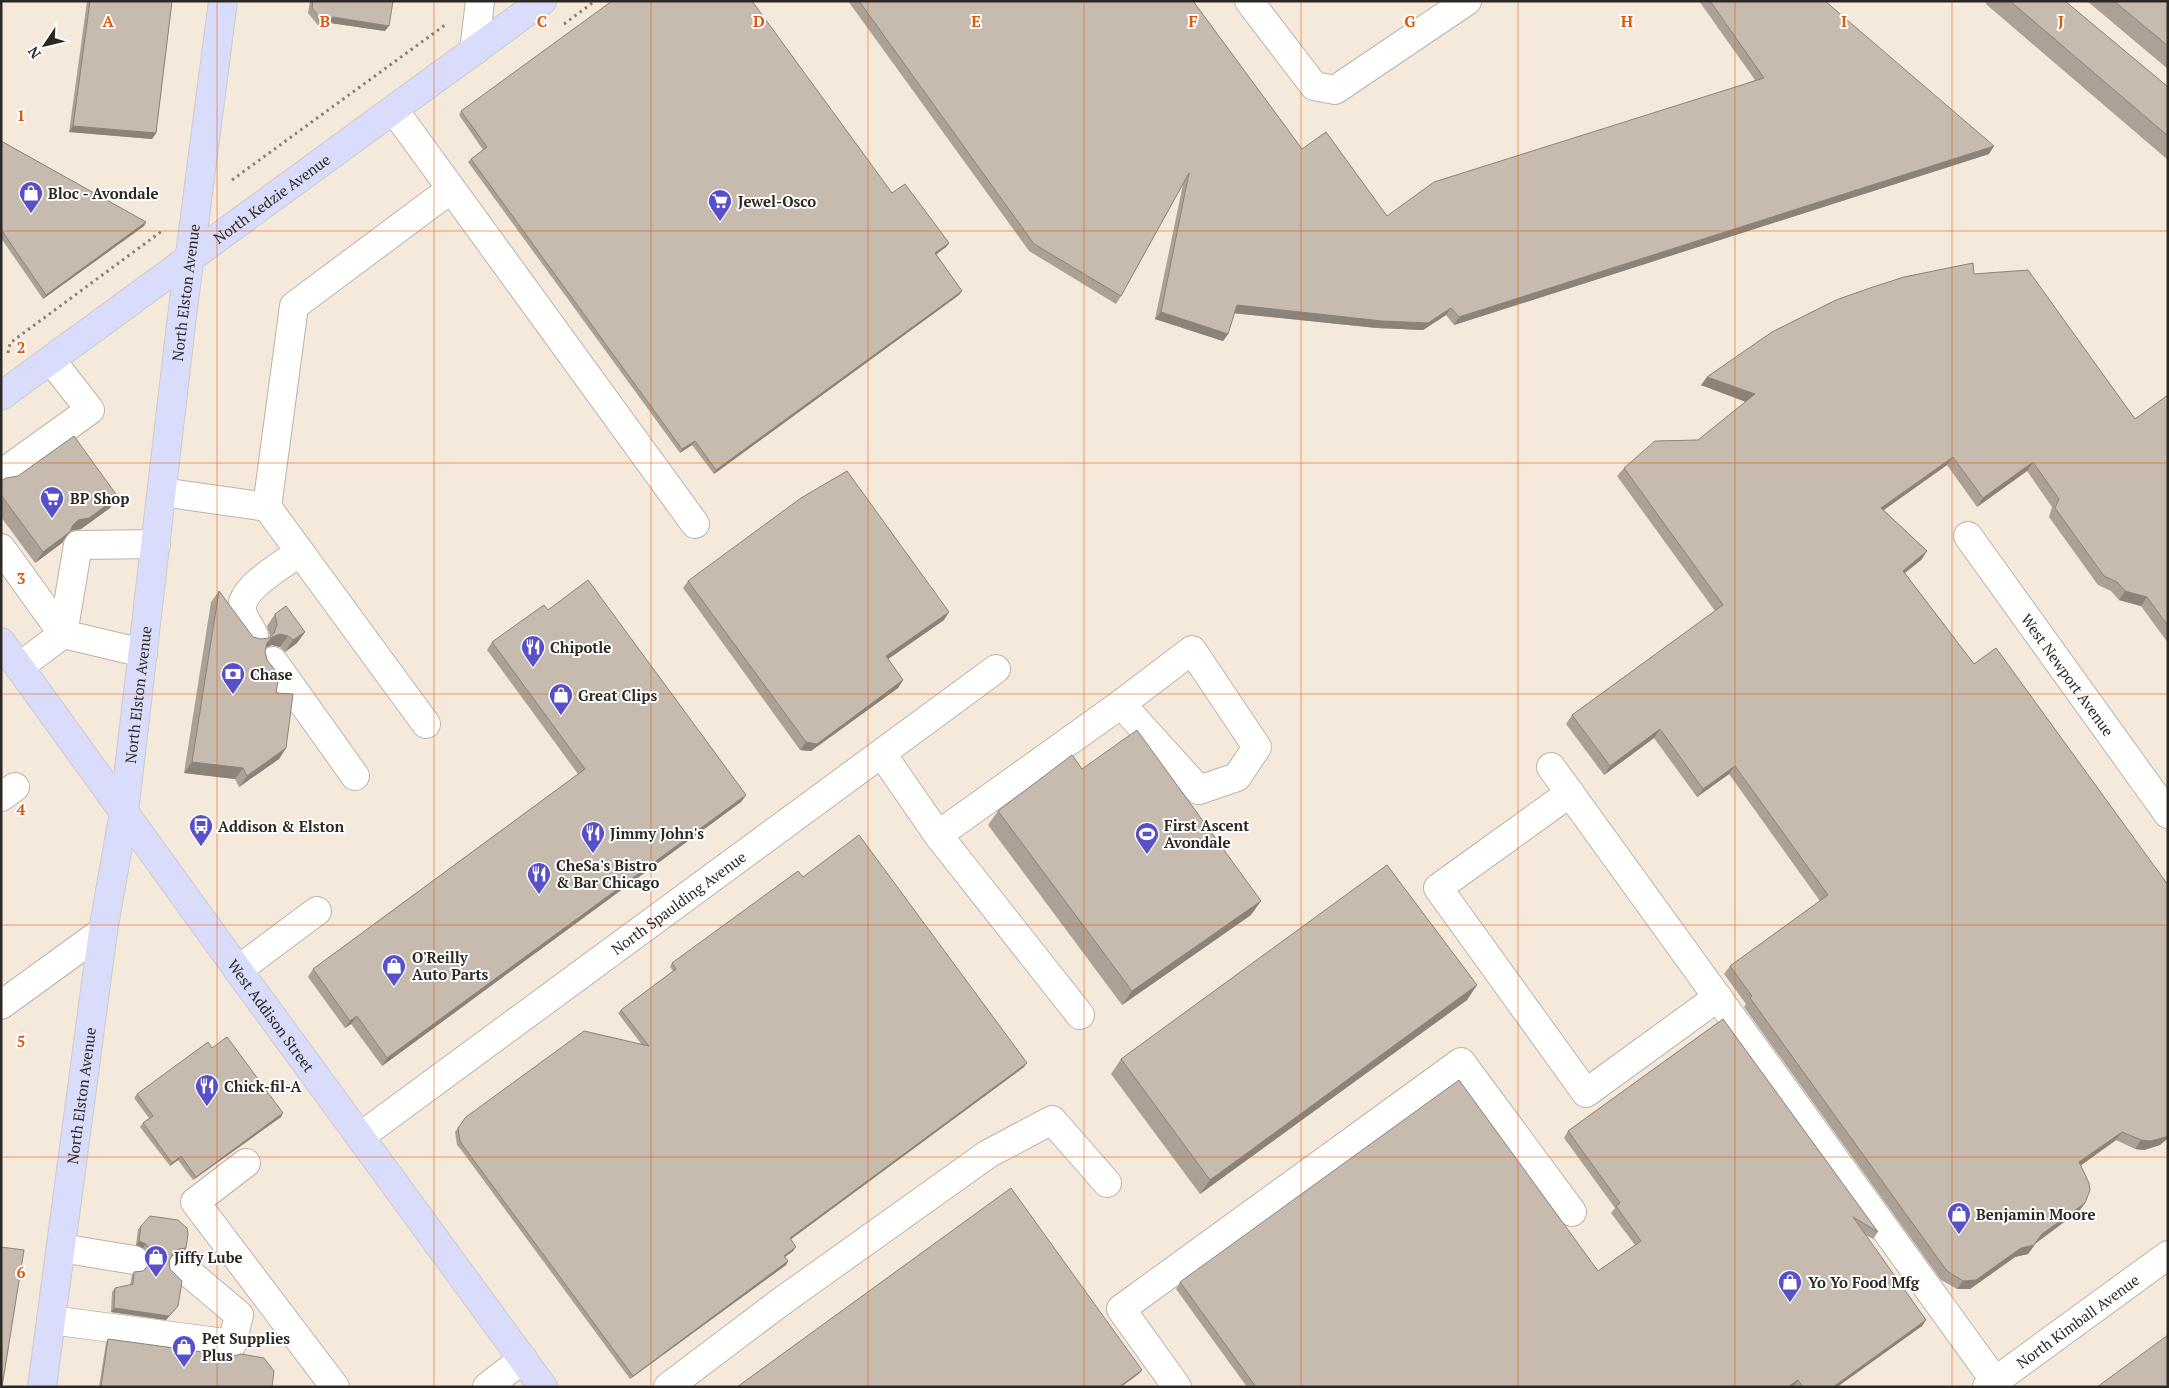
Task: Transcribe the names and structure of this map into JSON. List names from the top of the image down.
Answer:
{
  "streets": {
    "main road": ["North Kedzie Avenue", "North Elston Avenue", "West Addison Street"],
    "street": ["West Newport Avenue", "North Spaulding Avenue", "North Kimball Avenue"]
  },
  "crossings": [
    ["North Kedzie Avenue", "North Elston Avenue"],
    ["North Elston Avenue", "West Addison Street"],
    ["North Spaulding Avenue", "West Addison Street"]
  ],
  "places": {
    "shop": [
      "Bloc - Avondale",
      "Great Clips",
      "O'Reilly Auto Parts",
      "Benjamin Moore",
      "Jiffy Lube",
      "Yo Yo Food Mfg",
      "Pet Supplies Plus"
    ],
    "supermarket": ["Jewel-Osco", "BP Shop"],
    "restaurant": [
      "Chipotle",
      "Jimmy John's",
      "CheSa's Bistro & Bar Chicago",
      "Chick-fil-A"
    ],
    "bank": ["Chase"],
    "bus stop": ["Addison & Elston"],
    "sports": ["First Ascent Avondale"]
  },
  "north": "bottom left",
  "grid": {
    "columns": [
      "A",
      "B",
      "C",
      "D",
      "E",
      "F",
      "G",
      "H",
      "I",
      "J"
    ],
    "rows": [
      "1",
      "2",
      "3",
      "4",
      "5",
      "6"
    ]
  }
}
